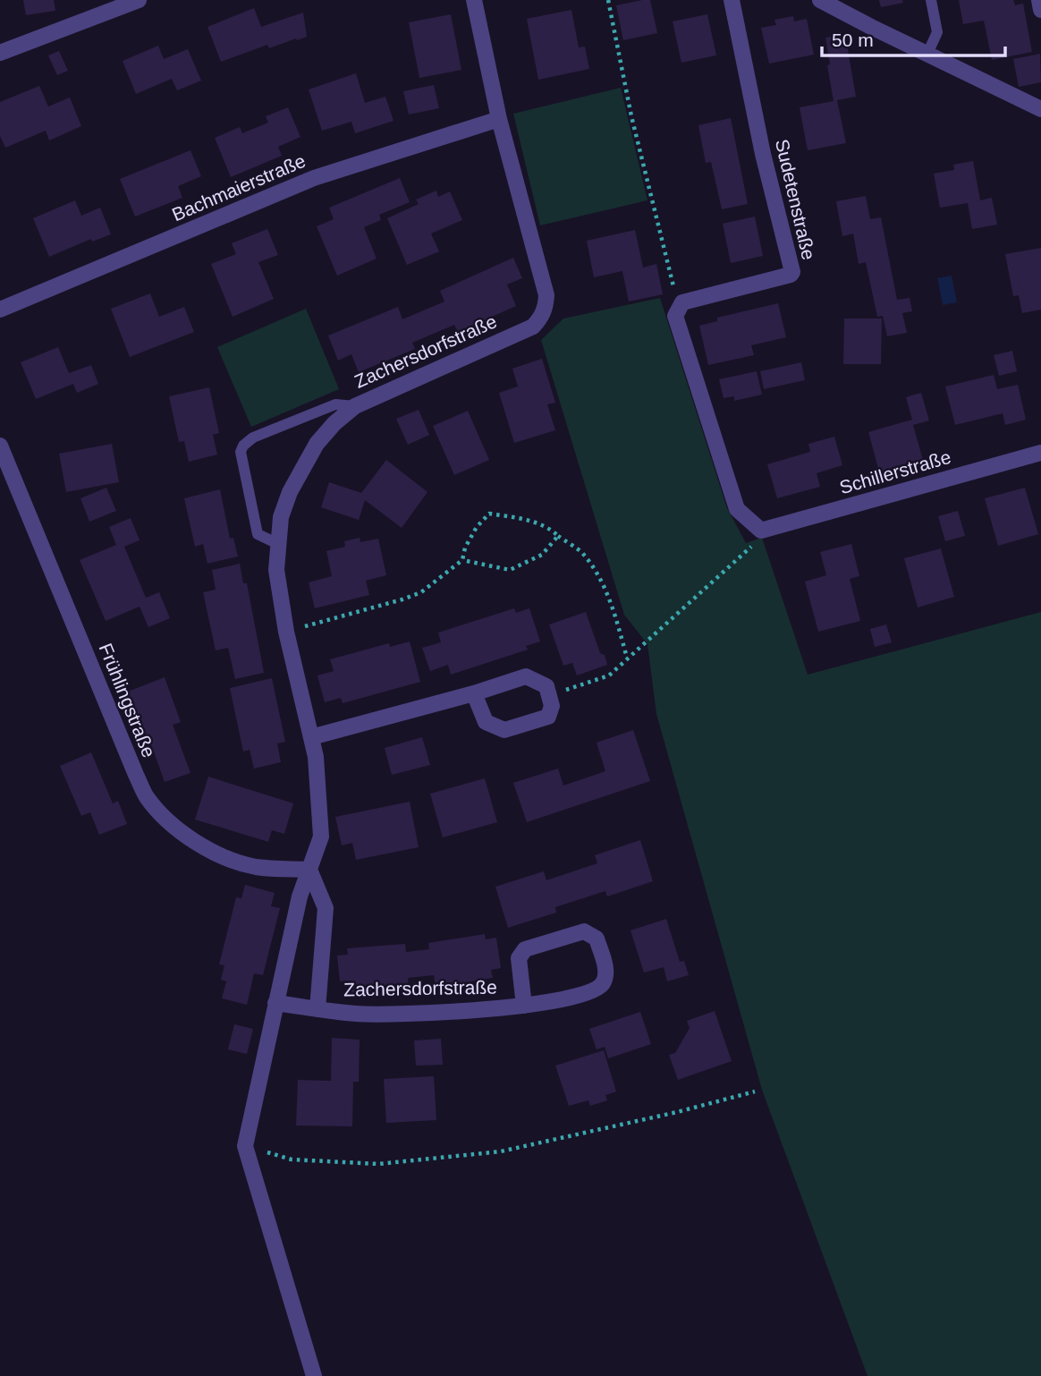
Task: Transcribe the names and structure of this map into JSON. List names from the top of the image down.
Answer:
{
  "streets": {
    "street": [
      "Bachmaierstraße",
      "Sudetenstraße",
      "Zachersdorfstraße",
      "Schillerstraße",
      "Frühlingstraße"
    ]
  },
  "crossings": [
    ["Bachmaierstraße", "Zachersdorfstraße"],
    ["Zachersdorfstraße", "Frühlingstraße"]
  ],
  "scale_bar": "50 m"
}
